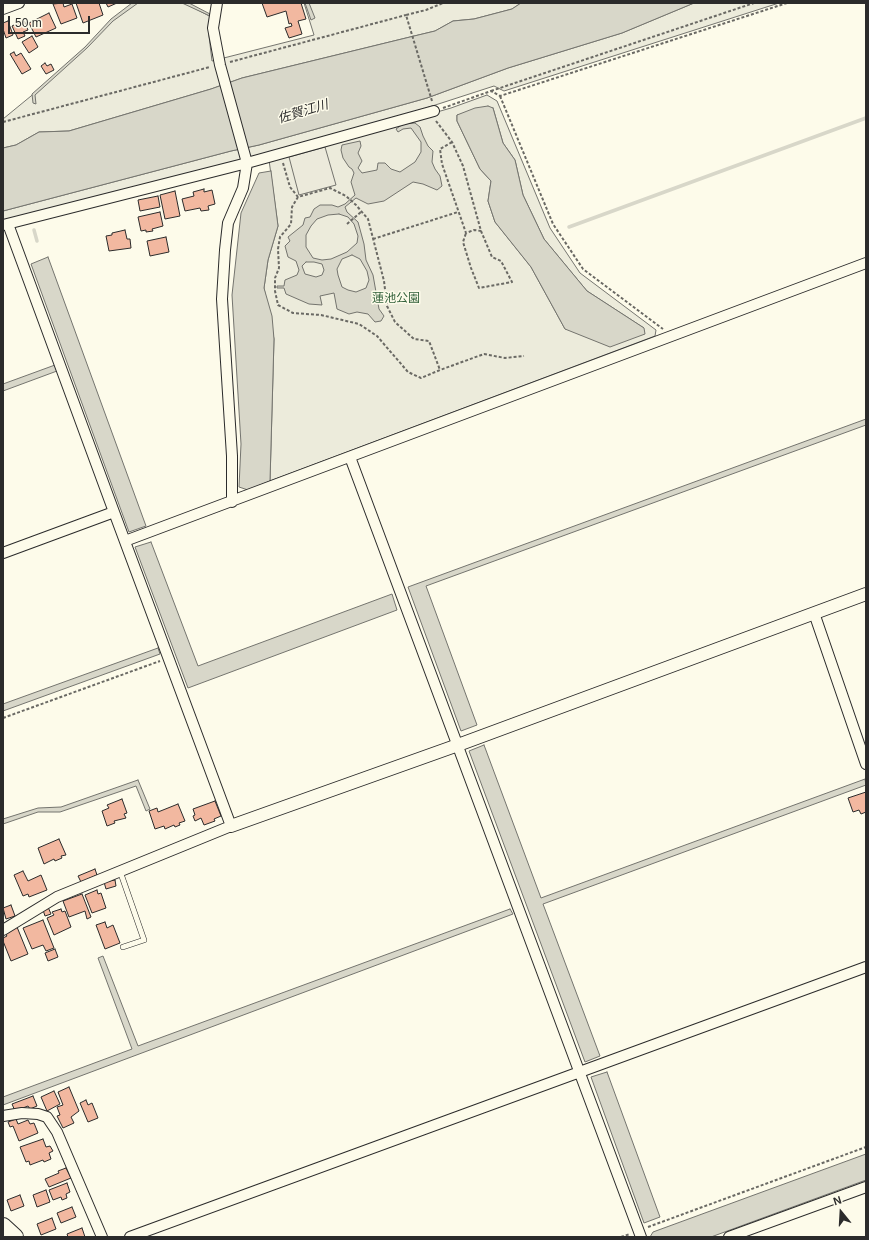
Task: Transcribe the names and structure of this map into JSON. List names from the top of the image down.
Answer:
{
  "water": ["佐賀江川"],
  "parks": ["蓮池公園"],
  "scale_bar": "50 m",
  "north": "top"
}
